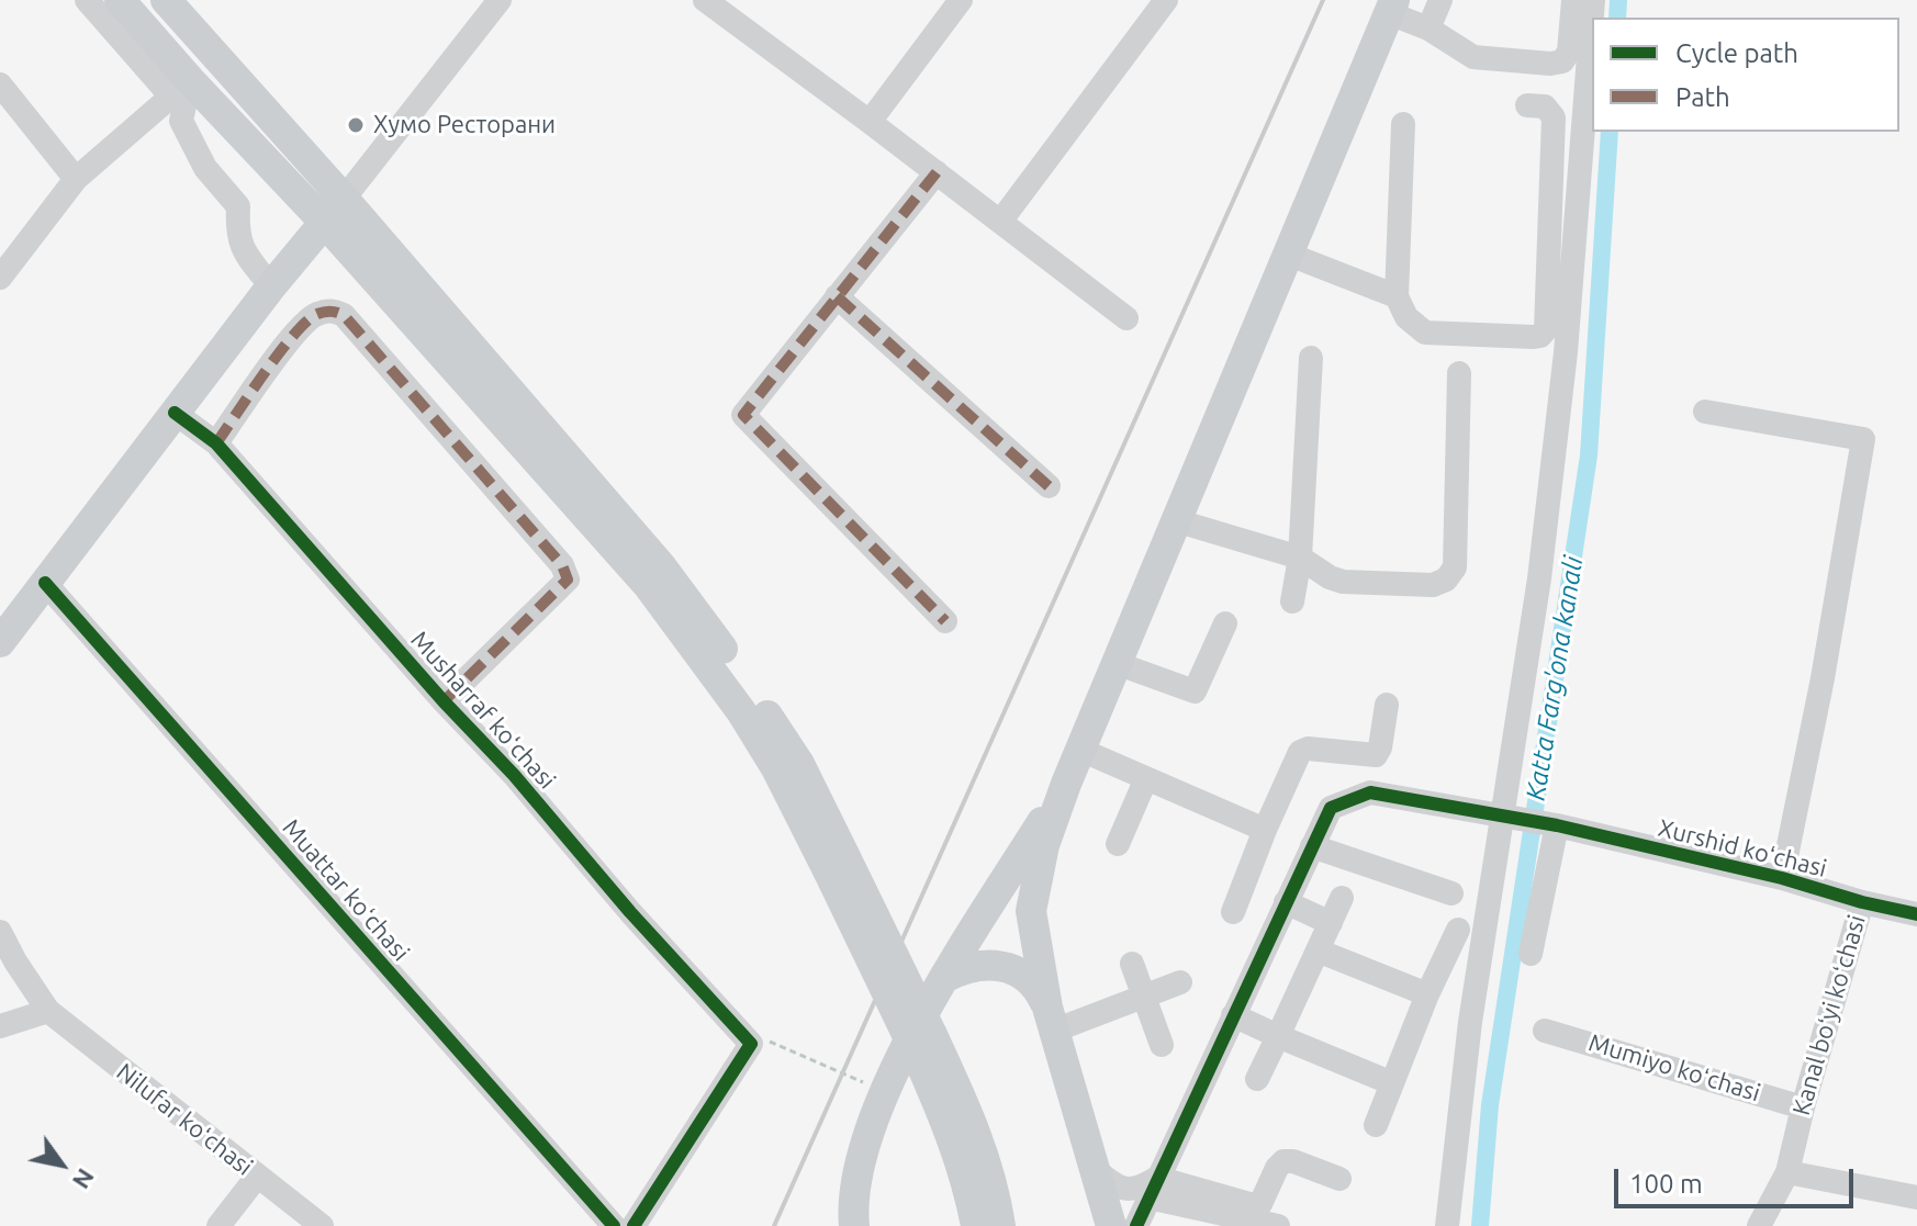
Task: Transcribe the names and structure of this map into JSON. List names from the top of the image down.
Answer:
{
  "streets": {
    "street": [
      "Musharraf koʻchasi",
      "Xurshid koʻchasi",
      "Muattar koʻchasi",
      "Kanal boʻyi koʻchasi",
      "Mumiyo koʻchasi",
      "Nilufar koʻchasi"
    ]
  },
  "crossings": [
    ["Xurshid koʻchasi", "Kanal boʻyi koʻchasi"],
    ["Kanal boʻyi koʻchasi", "Mumiyo koʻchasi"]
  ],
  "water": ["Katta Farg'ona kanali"],
  "places": ["Хумо Ресторани"],
  "legend": ["Cycle path", "Path"],
  "scale_bar": "100 m",
  "north": "bottom right"
}
